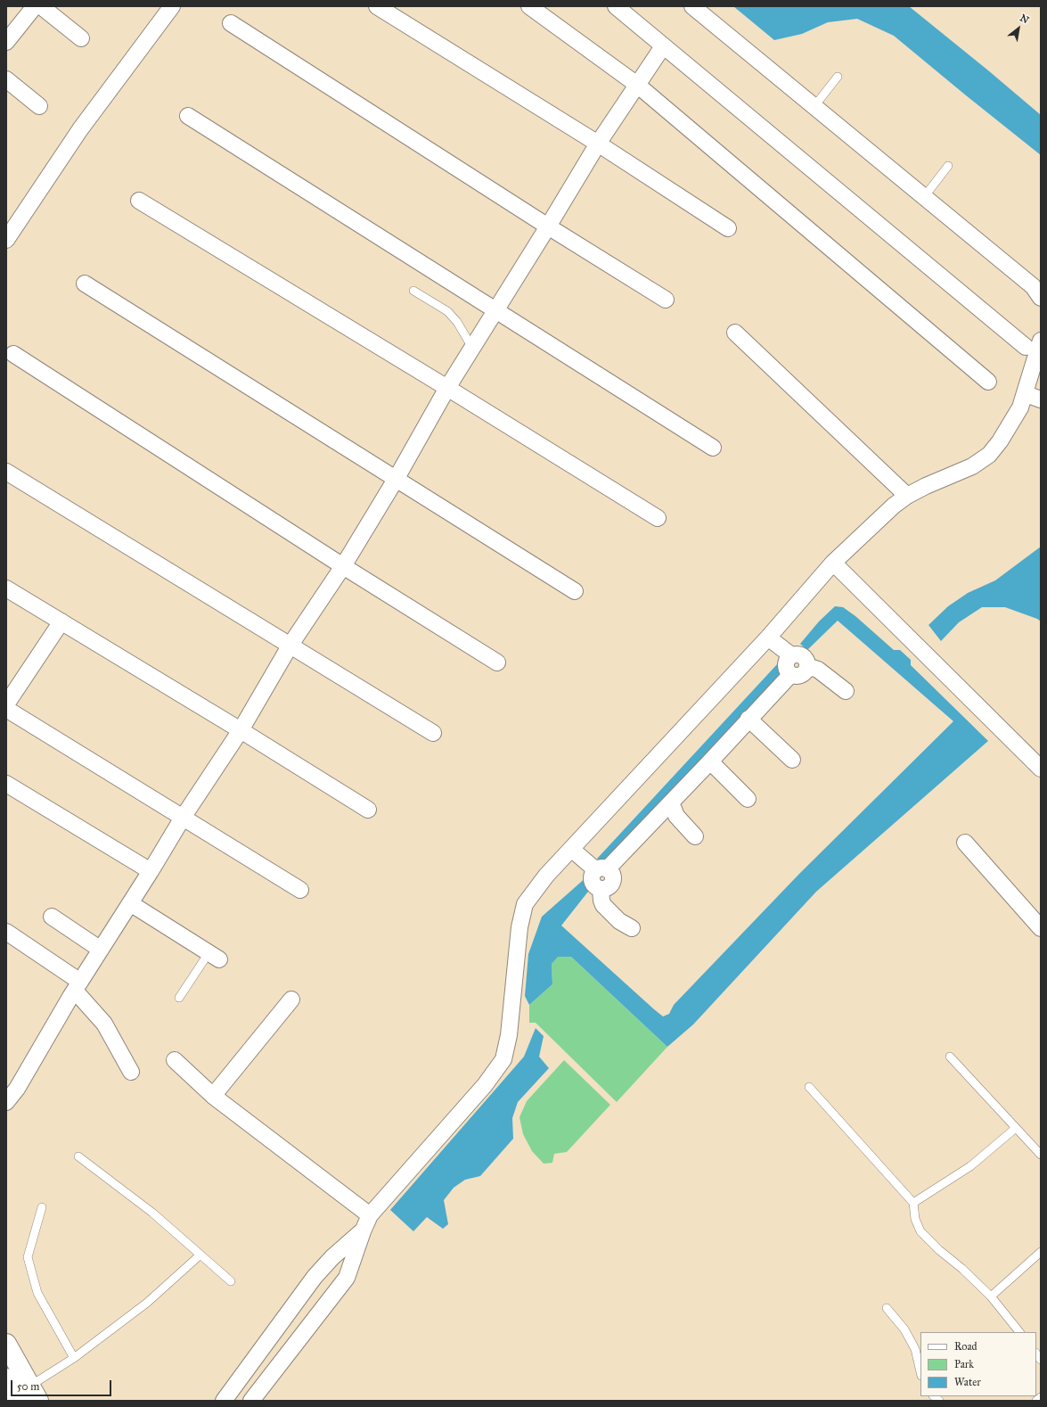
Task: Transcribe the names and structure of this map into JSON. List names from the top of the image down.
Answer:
{
  "legend": ["Road", "Park", "Water"],
  "scale_bar": "50 m",
  "north": "top right"
}
